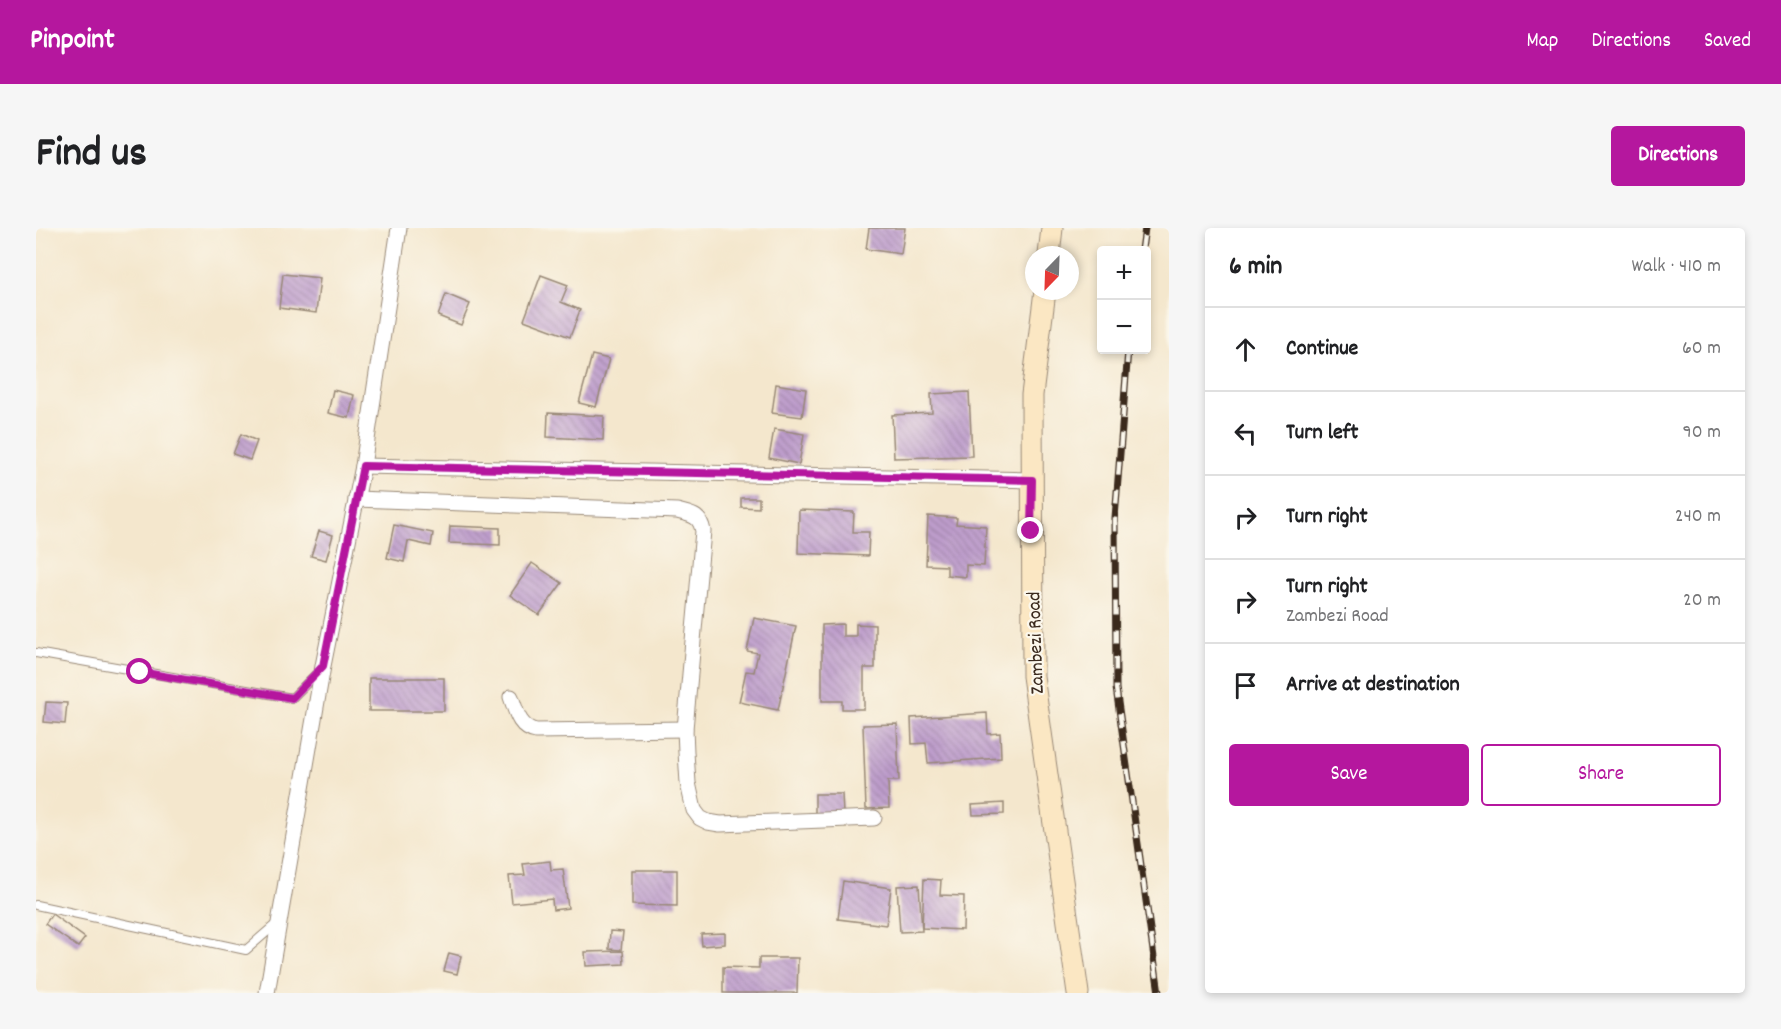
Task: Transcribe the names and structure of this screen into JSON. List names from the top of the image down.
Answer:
{
  "streets": {
    "main road": ["Zambezi Road"]
  },
  "north": "bottom left",
  "page": {
    "header": "Pinpoint",
    "nav": ["Map", "Directions", "Saved"],
    "title": "Find us",
    "buttons": [
      "Directions",
      ["Save", "Share"]
    ],
    "heading": ["6 min", "Walk · 410 m"],
    "map_buttons": ["+", "−"],
    "list": [
      ["Continue", "60 m"],
      ["Turn left", "90 m"],
      ["Turn right", "240 m"],
      ["Turn right", "Zambezi Road", "20 m"],
      "Arrive at destination"
    ]
  }
}
